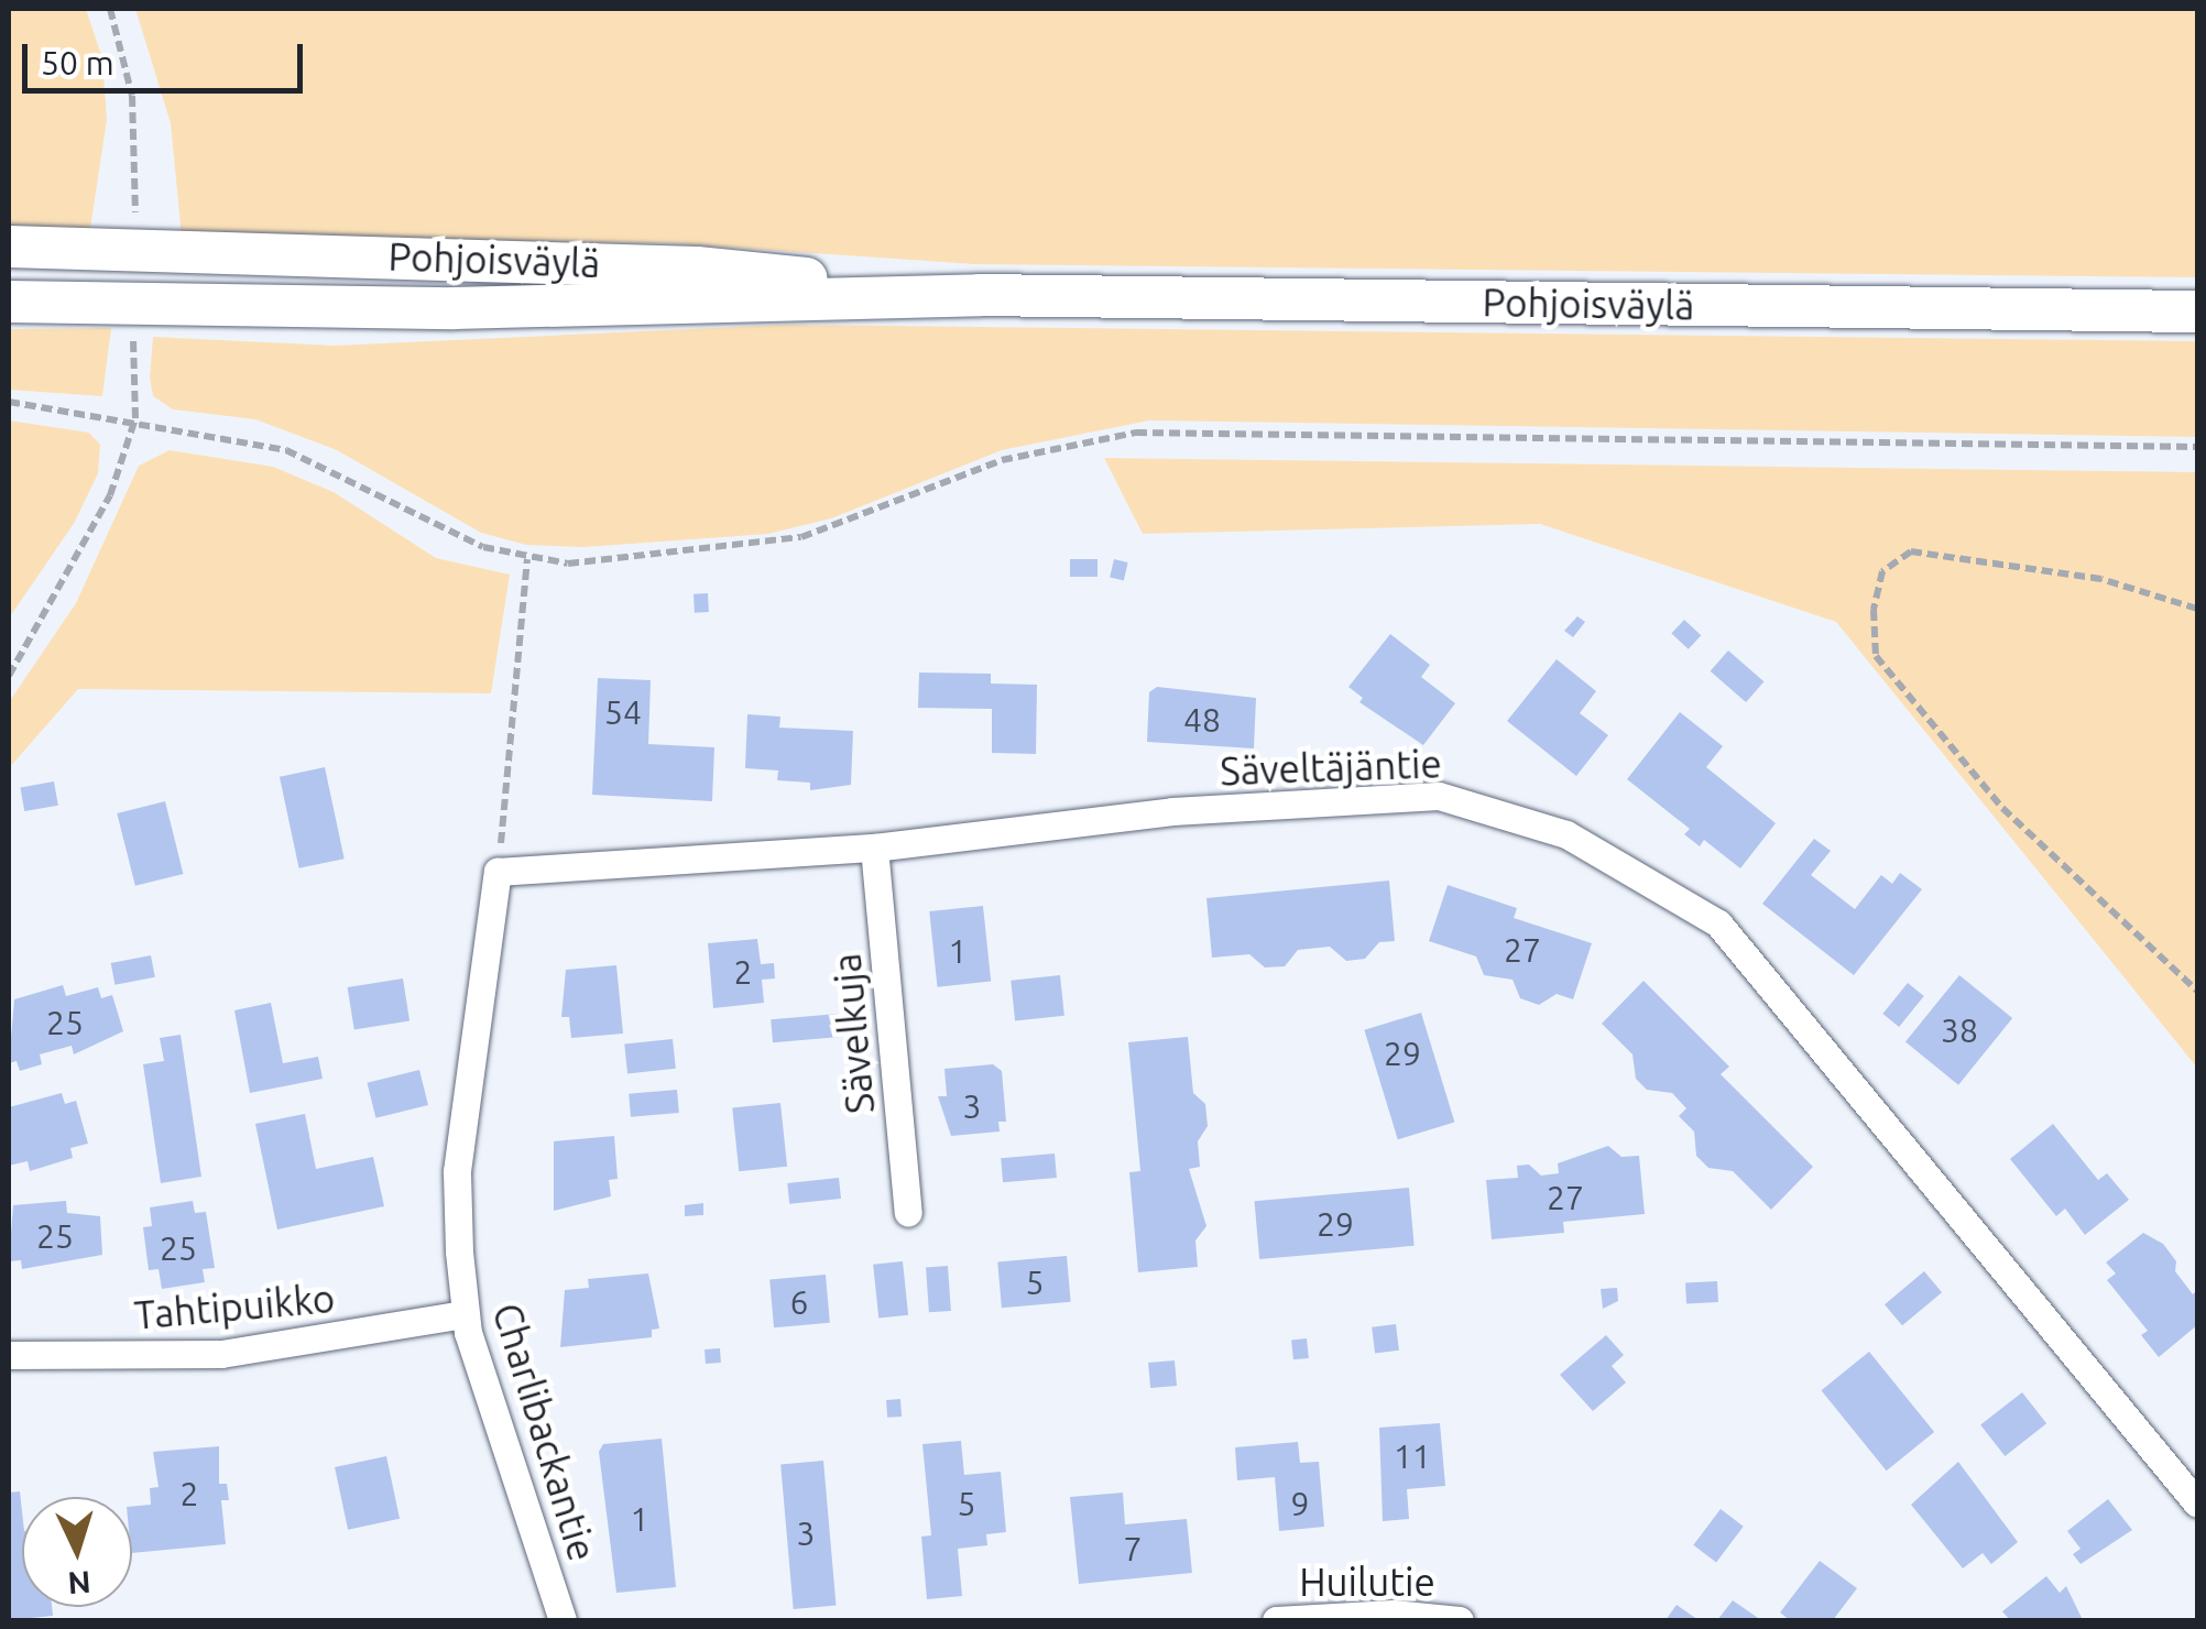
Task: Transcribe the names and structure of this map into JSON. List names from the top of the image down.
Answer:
{
  "streets": {
    "main road": ["Pohjoisväylä"],
    "street": [
      "Säveltäjäntie",
      "Sävelkuja",
      "Tahtipuikko",
      "Charlibackantie",
      "Huilutie"
    ]
  },
  "crossings": [
    ["Säveltäjäntie", "Sävelkuja"],
    ["Säveltäjäntie", "Charlibackantie"],
    ["Tahtipuikko", "Charlibackantie"]
  ],
  "house_numbers": [
    "54",
    "48",
    "27",
    "1",
    "2",
    "25",
    "38",
    "29",
    "3",
    "27",
    "29",
    "25",
    "25",
    "5",
    "6",
    "11",
    "2",
    "5",
    "9",
    "1",
    "3",
    "7"
  ],
  "scale_bar": "50 m",
  "north": "bottom"
}
